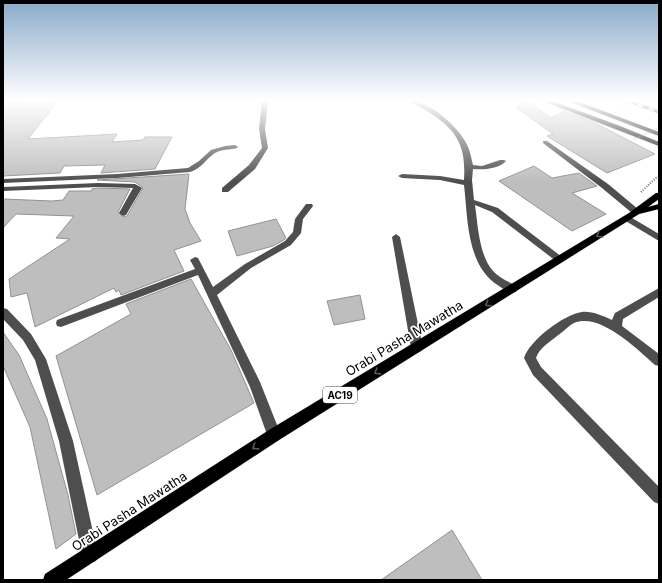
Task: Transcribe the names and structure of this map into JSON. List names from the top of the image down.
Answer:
{
  "streets": {
    "main road": ["Orabi Pasha Mawatha", "AC19"]
  },
  "one_way": ["Orabi Pasha Mawatha"]
}
